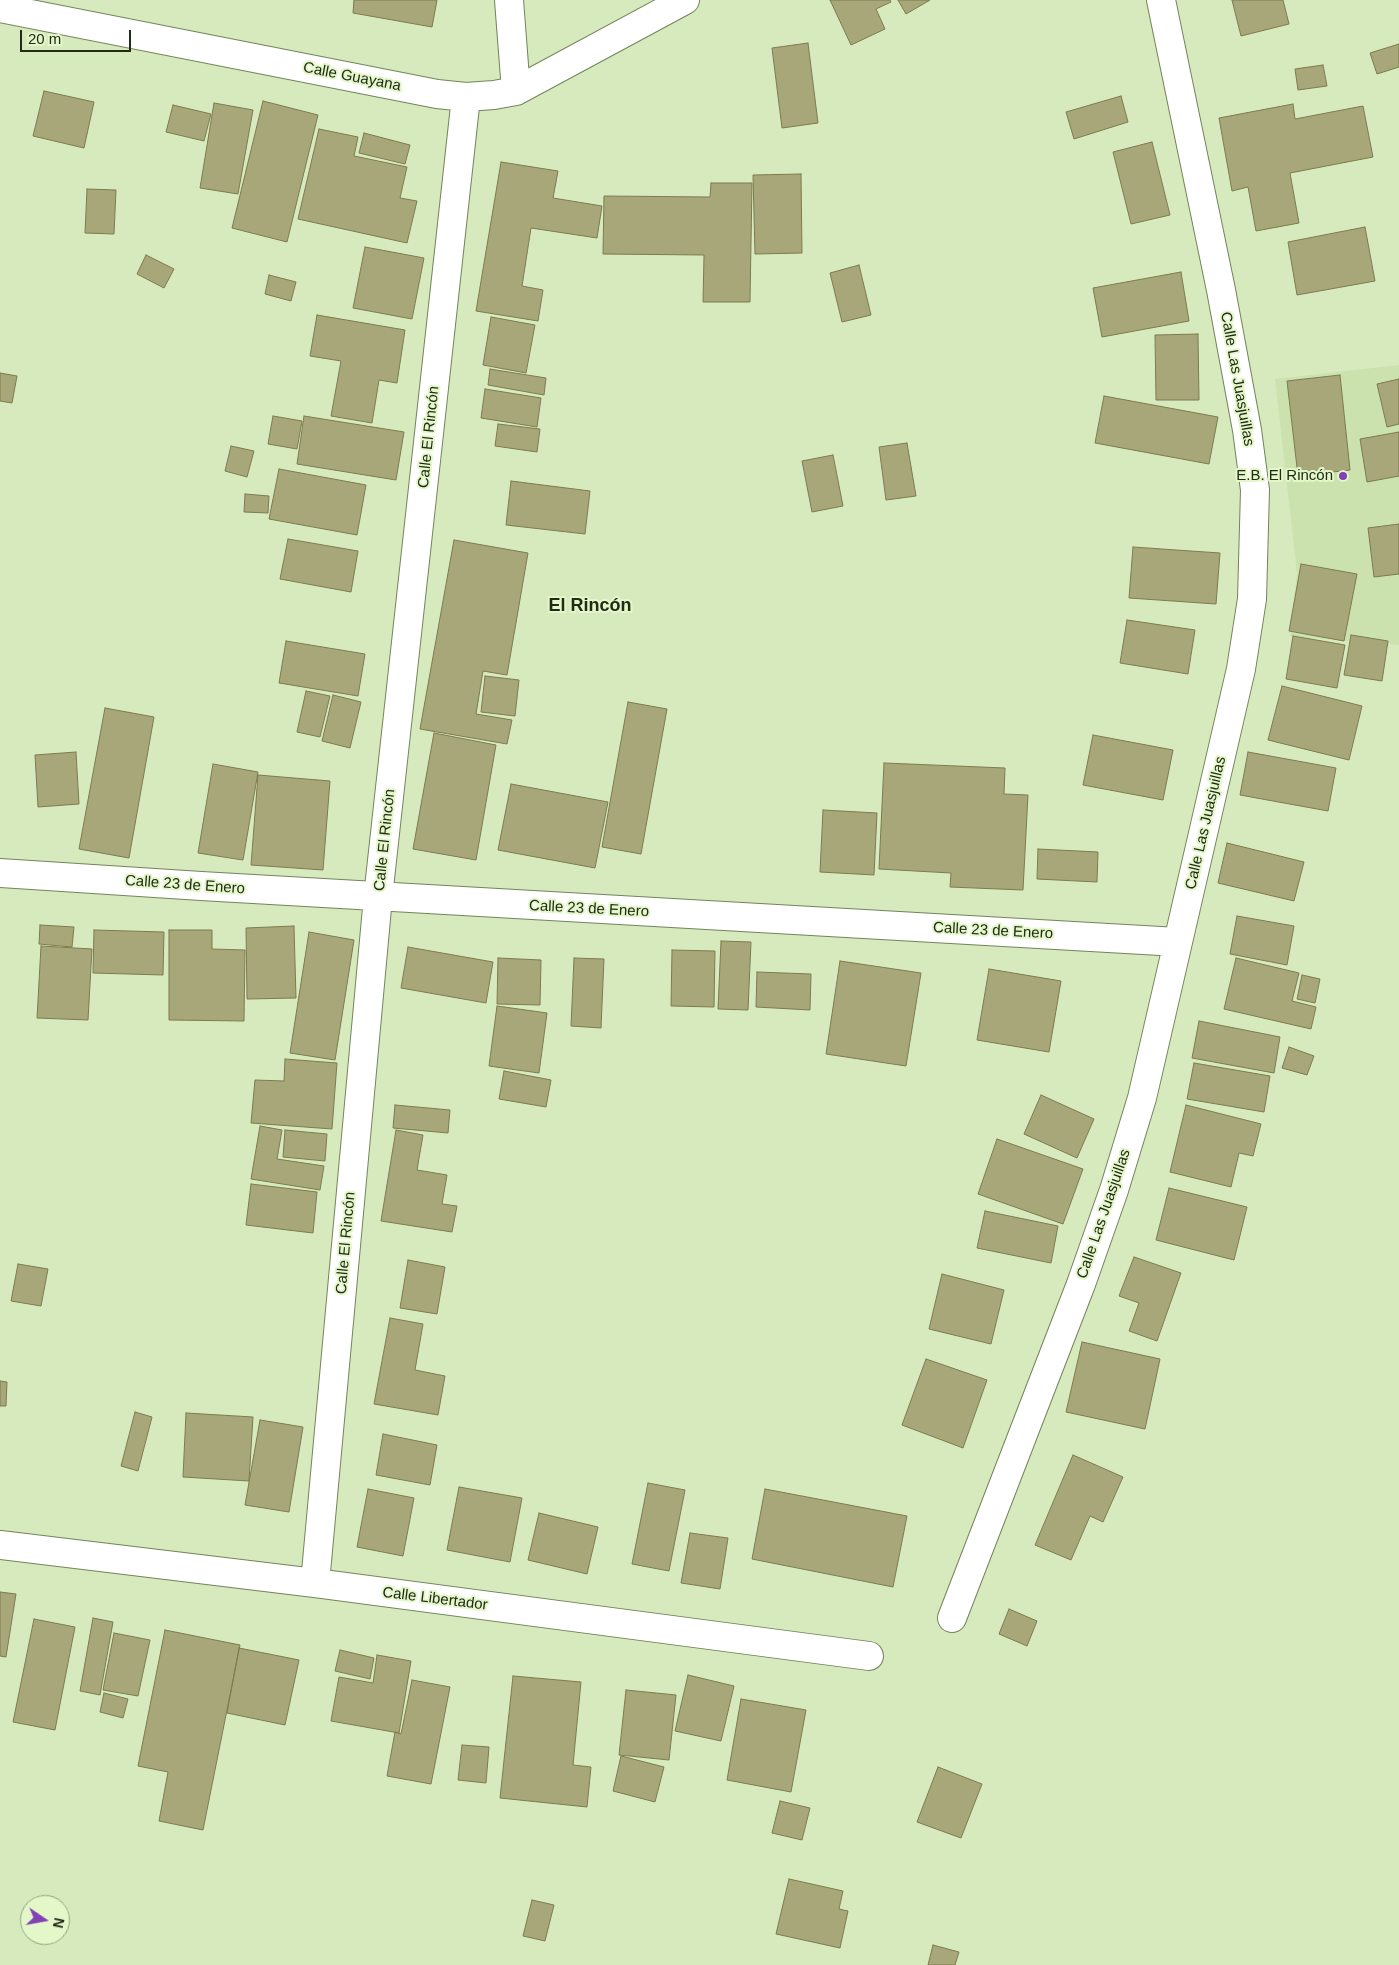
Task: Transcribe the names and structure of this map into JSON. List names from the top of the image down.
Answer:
{
  "streets": {
    "street": [
      "Calle Guayana",
      "Calle Las Juasjuillas",
      "Calle El Rincón",
      "Calle 23 de Enero",
      "Calle Libertador"
    ]
  },
  "crossings": [
    ["Calle Guayana", "Calle El Rincón"],
    ["Calle Las Juasjuillas", "Calle 23 de Enero"],
    ["Calle El Rincón", "Calle 23 de Enero"],
    ["Calle El Rincón", "Calle Libertador"]
  ],
  "districts": ["El Rincón"],
  "places": ["E.B. El Rincón"],
  "scale_bar": "20 m",
  "north": "right"
}
